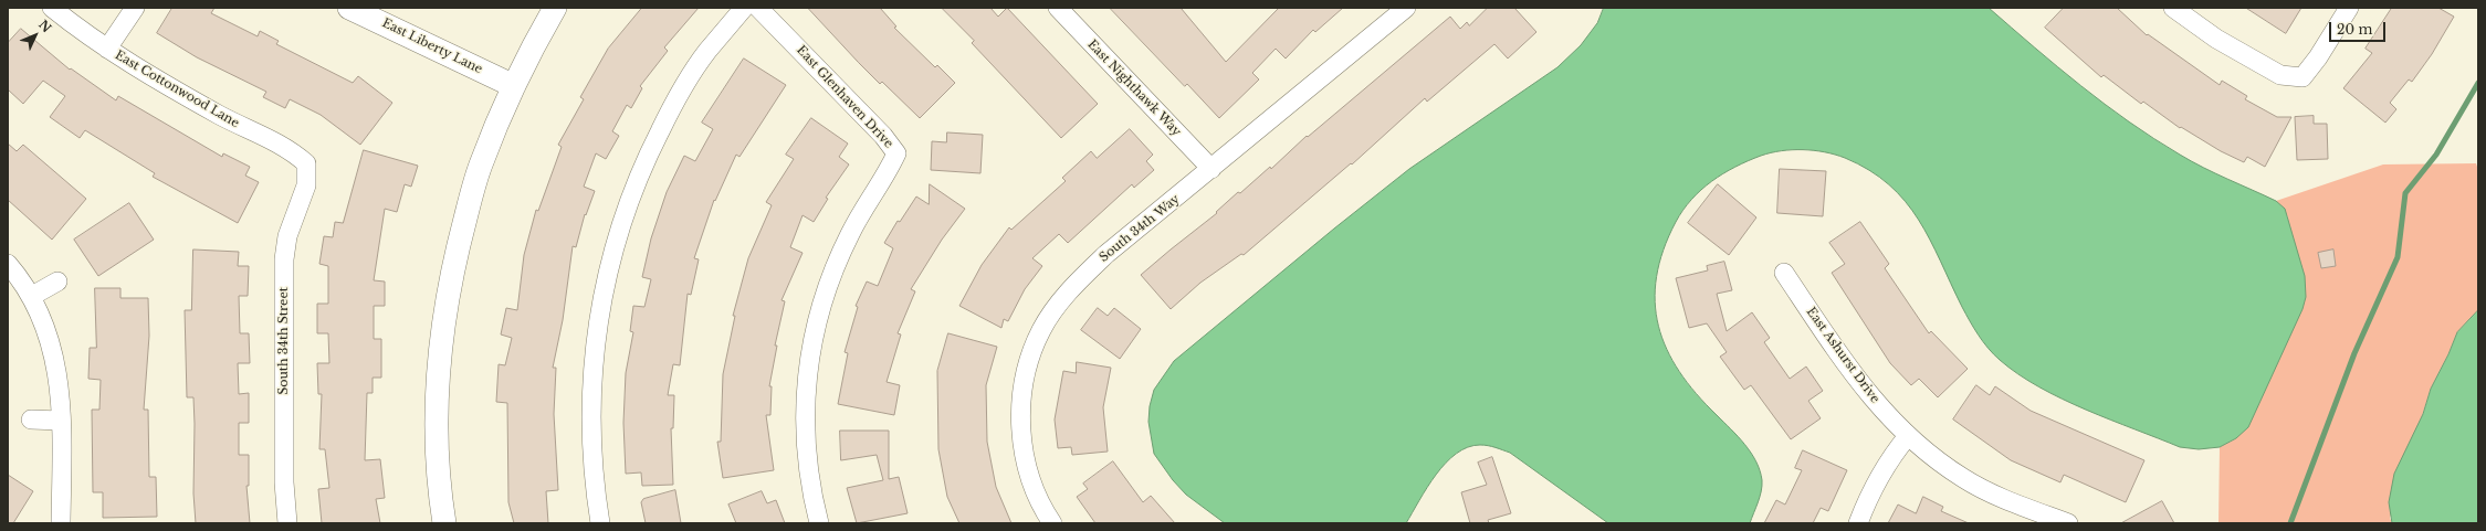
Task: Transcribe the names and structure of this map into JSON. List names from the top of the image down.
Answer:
{
  "streets": {
    "street": [
      "East Liberty Lane",
      "East Nighthawk Way",
      "East Cottonwood Lane",
      "East Glenhaven Drive",
      "South 34th Way",
      "South 34th Street",
      "East Ashurst Drive"
    ]
  },
  "crossings": [
    ["East Nighthawk Way", "South 34th Way"],
    ["East Cottonwood Lane", "South 34th Street"]
  ],
  "scale_bar": "20 m",
  "north": "top right"
}
